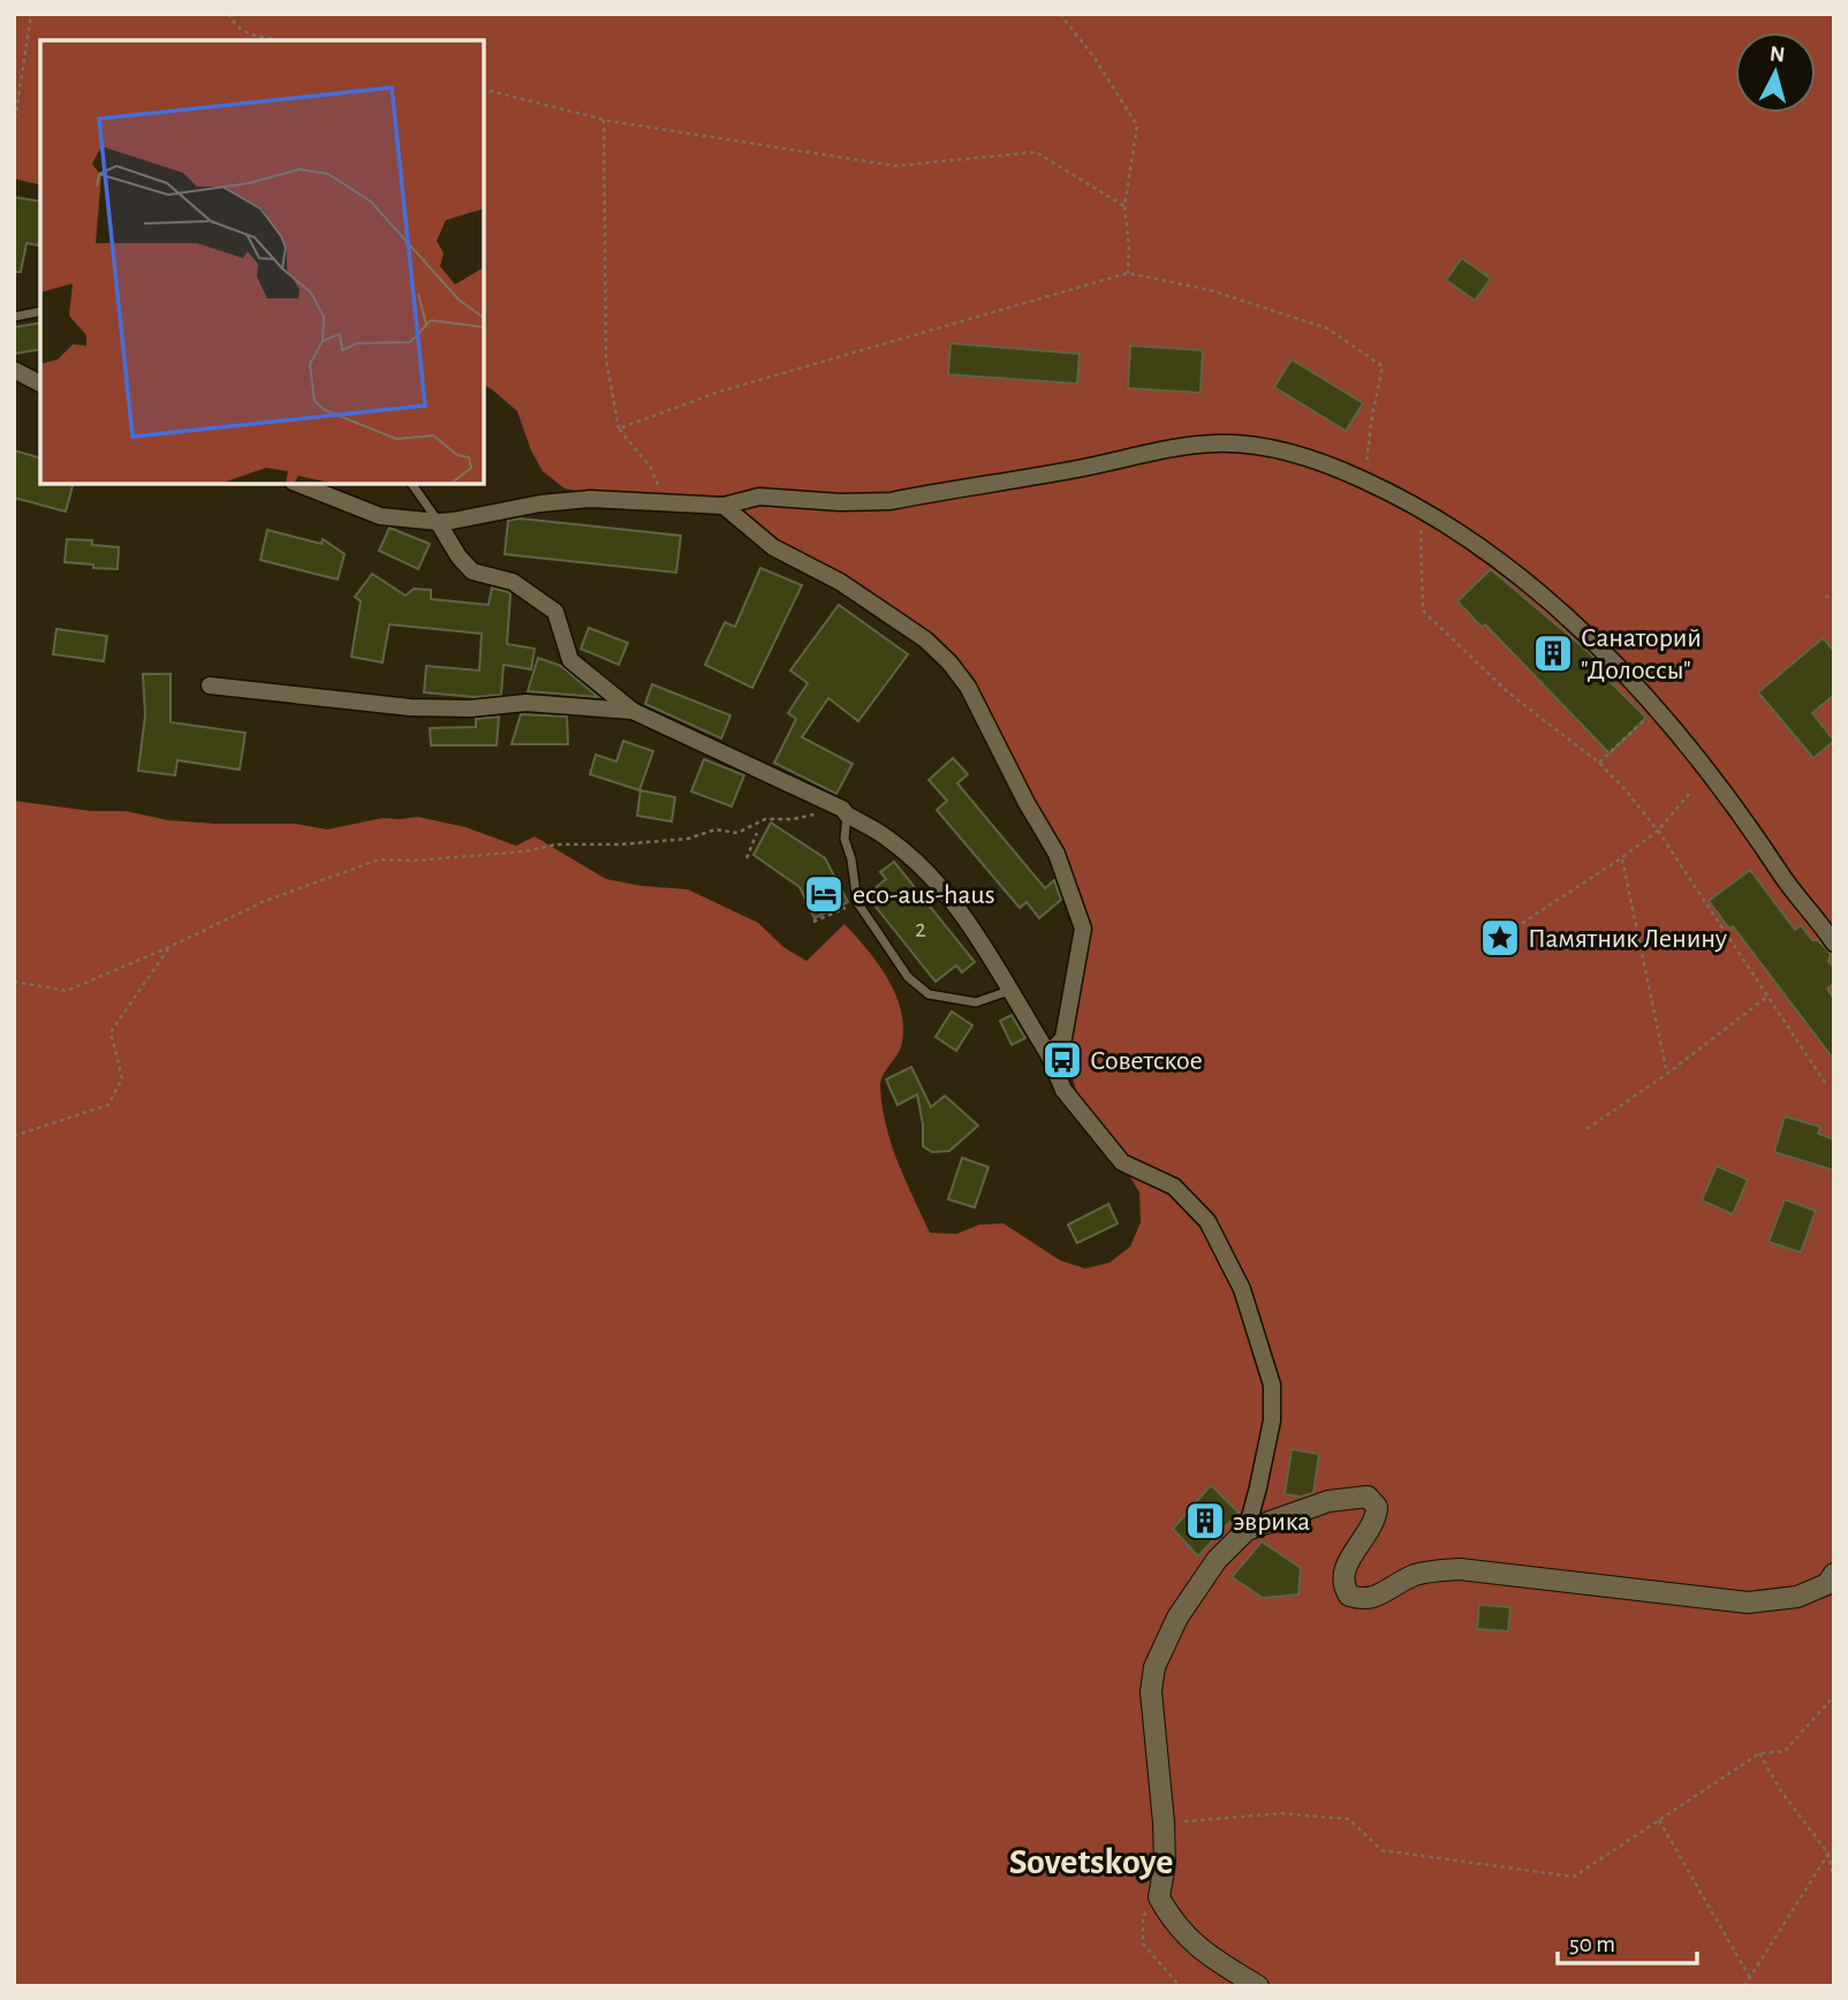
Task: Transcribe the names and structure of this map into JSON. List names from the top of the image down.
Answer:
{
  "districts": ["Sovetskoye"],
  "places": {
    "building": ["Санаторий \"Долоссы\"", "эврика"],
    "hotel": ["eco-aus-haus"],
    "place": ["Памятник Ленину"],
    "bus stop": ["Советское"]
  },
  "house_numbers": ["2"],
  "scale_bar": "50 m",
  "north": "top"
}
